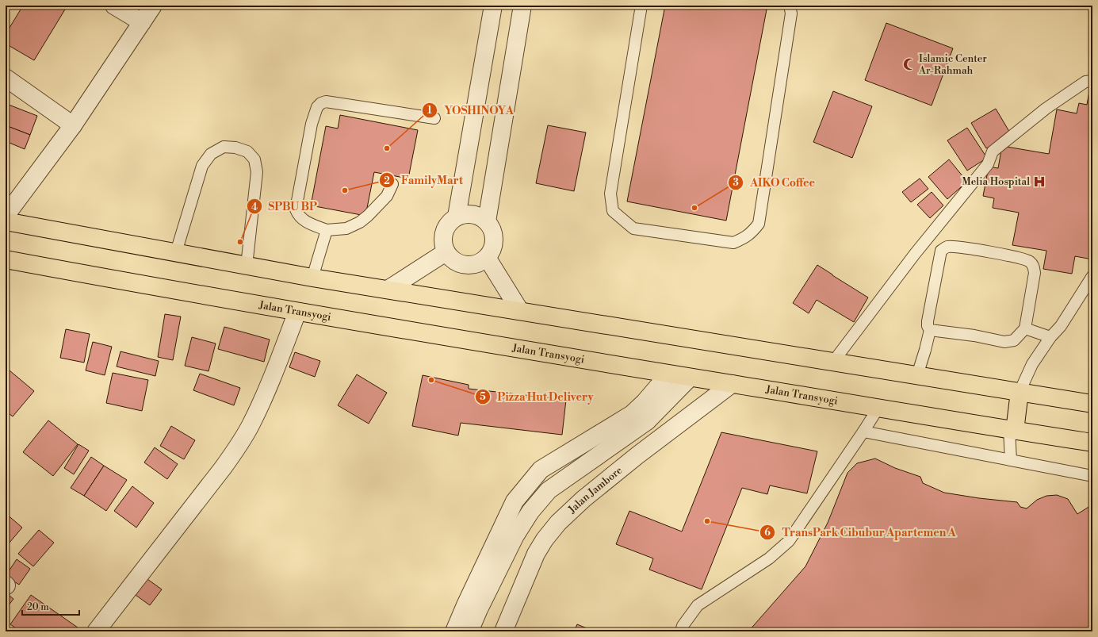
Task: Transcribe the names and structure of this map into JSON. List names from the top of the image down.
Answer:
{
  "streets": {
    "highway": ["Jalan Transyogi"],
    "street": ["Jalan Jambore"]
  },
  "crossings": [
    ["Jalan Transyogi", "Jalan Jambore"]
  ],
  "places": {
    "mosque": ["Islamic Center Ar-Rahmah"],
    "other": [
      "YOSHINOYA",
      "FamilyMart",
      "AIKO Coffee",
      "SPBU BP",
      "Pizza Hut Delivery",
      "TransPark Cibubur Apartemen A"
    ],
    "hospital": ["Melia Hospital"]
  },
  "scale_bar": "20 m"
}
